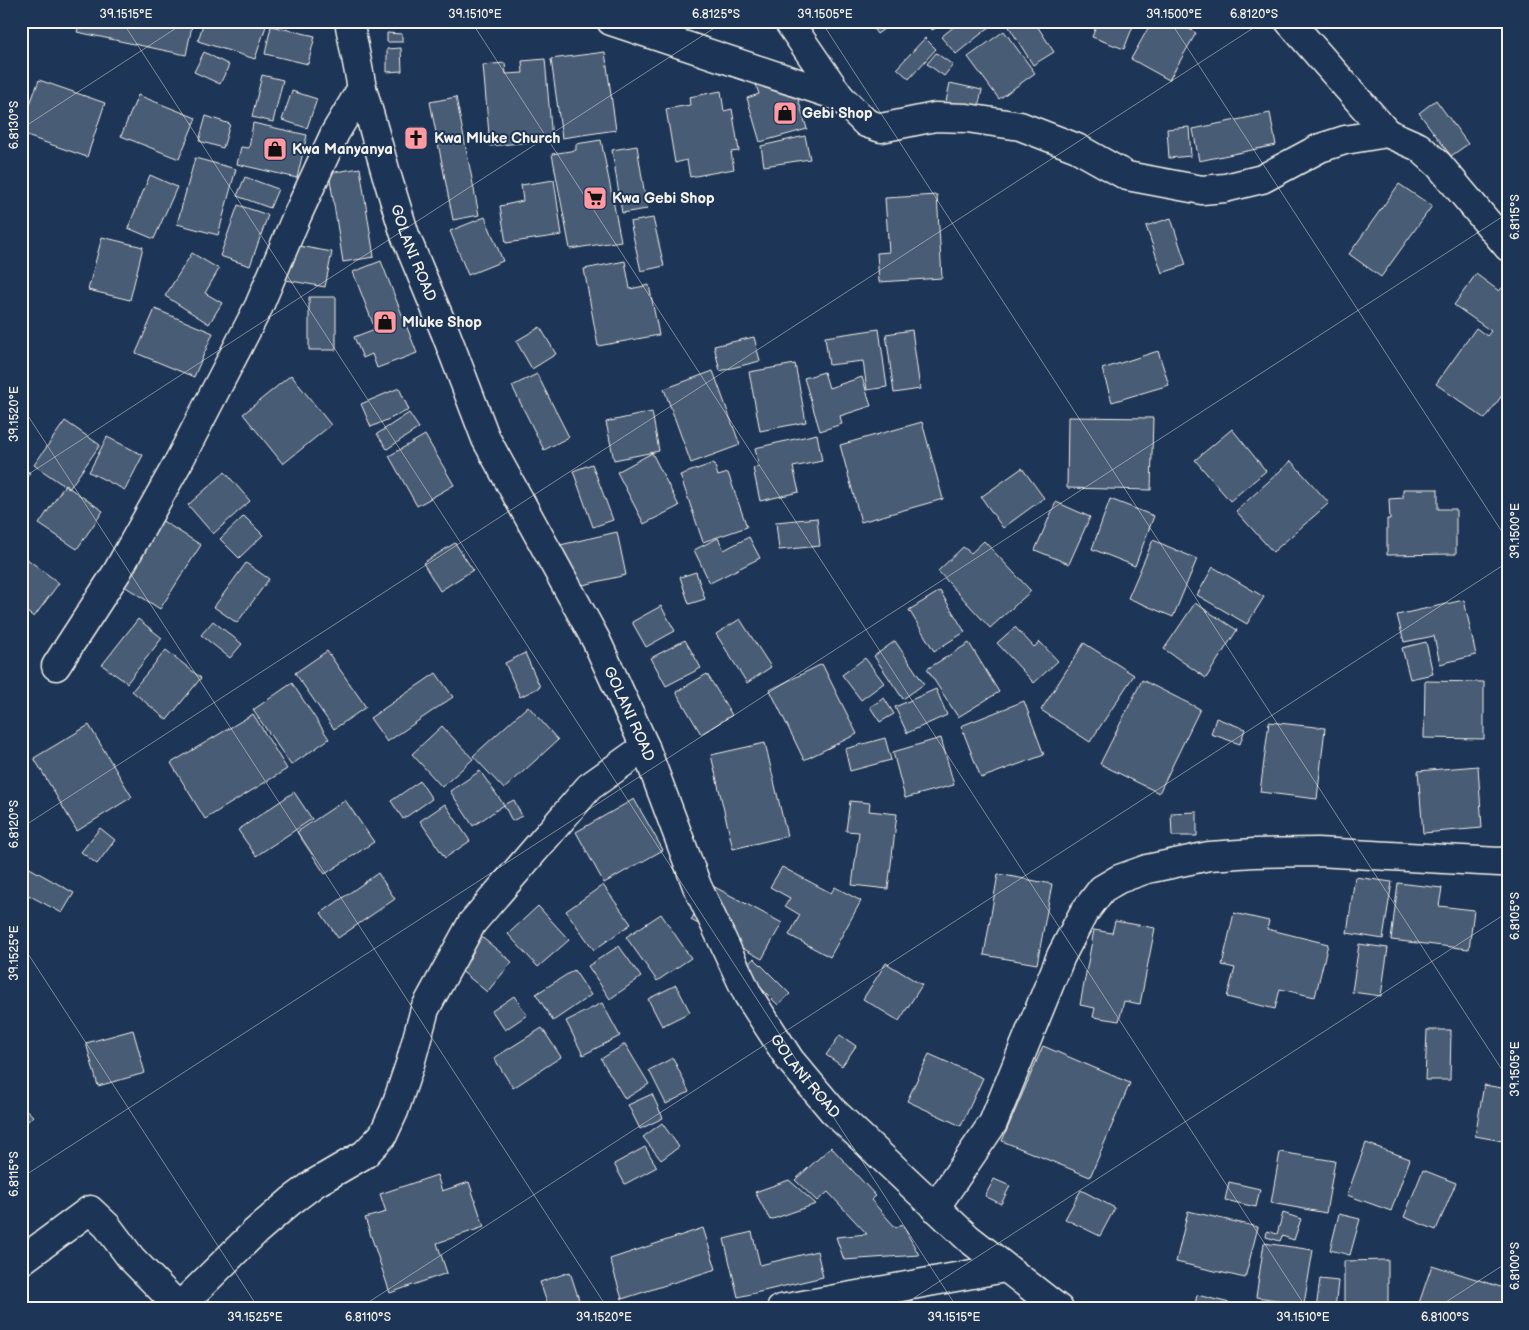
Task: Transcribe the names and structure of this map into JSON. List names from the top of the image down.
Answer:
{
  "streets": {
    "street": ["GOLANI ROAD"]
  },
  "places": {
    "shop": ["Gebi Shop", "Kwa Manyanya", "Mluke Shop"],
    "church": ["Kwa Mluke Church"],
    "supermarket": ["Kwa Gebi Shop"]
  },
  "coordinates": [
    "39.1515°E",
    "39.1510°E",
    "6.8125°S",
    "39.1505°E",
    "39.1500°E",
    "6.8120°S",
    "6.8130°S",
    "6.8115°S",
    "39.1520°E",
    "6.8105°S",
    "39.1525°E",
    "6.8100°S",
    "6.8110°S"
  ]
}
